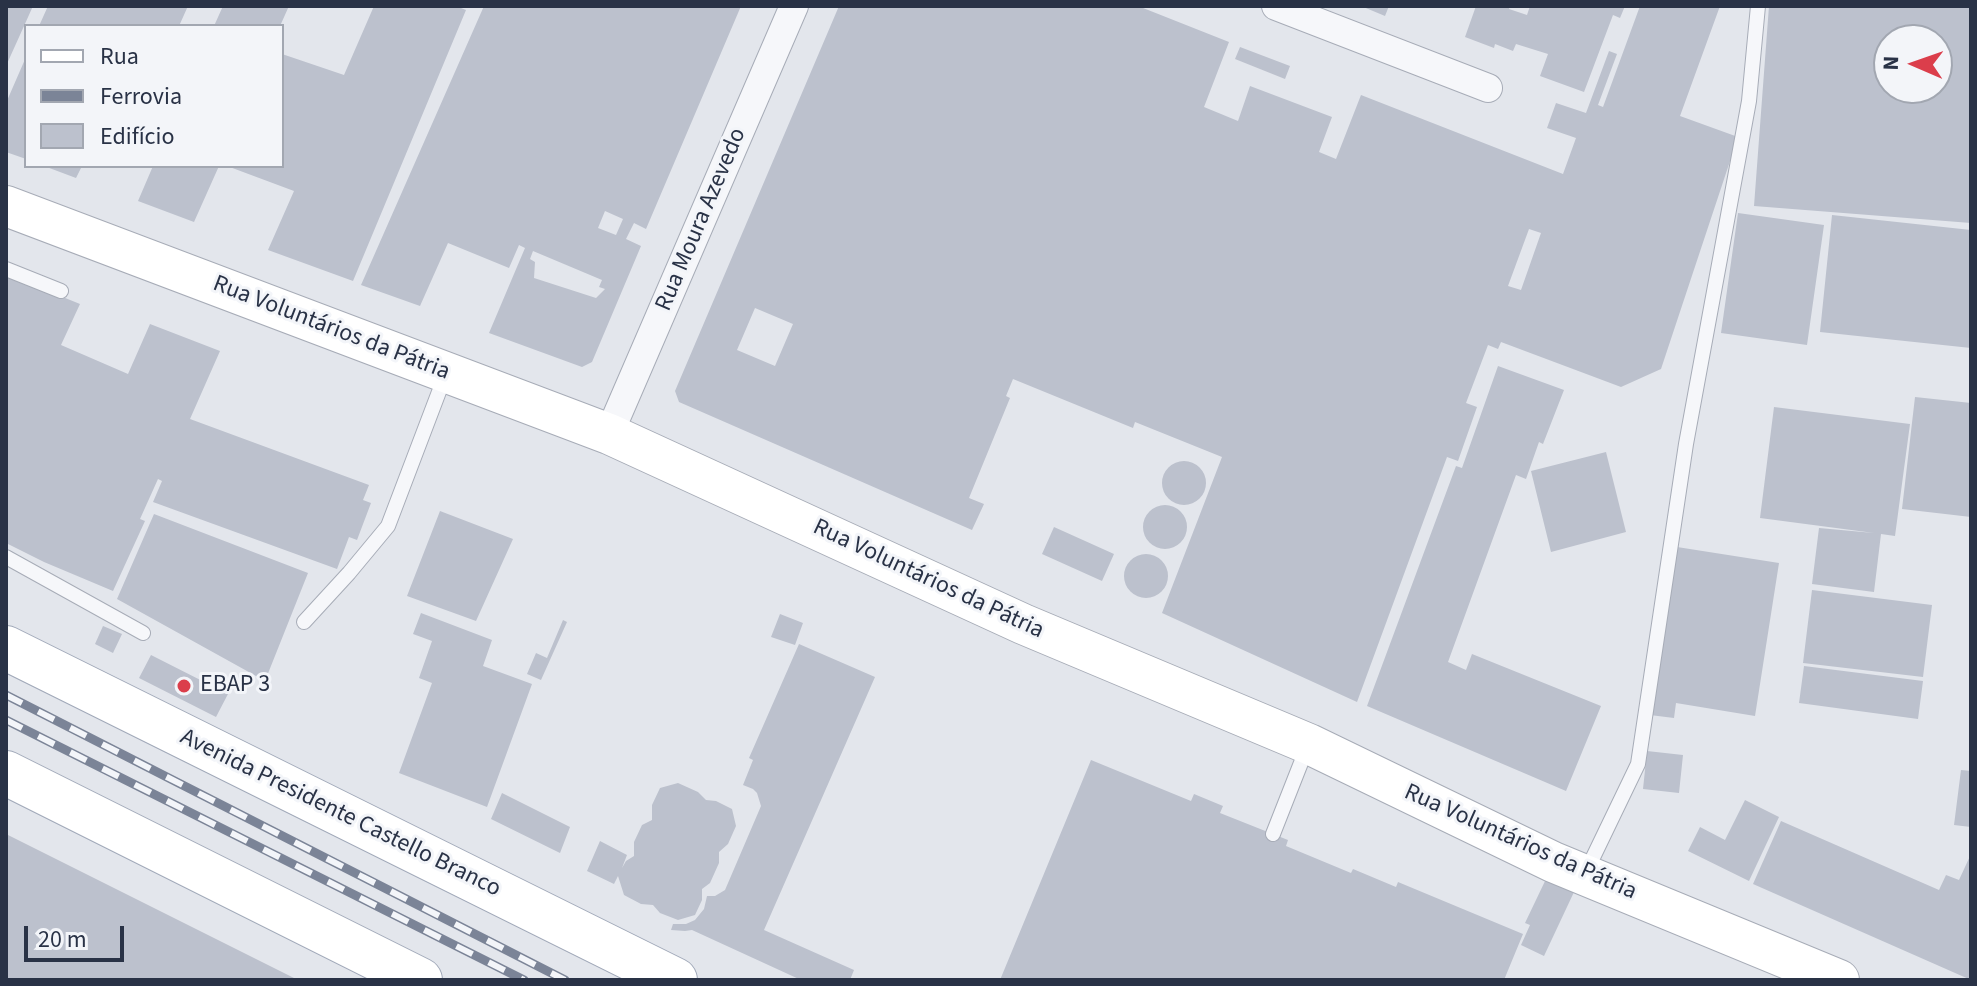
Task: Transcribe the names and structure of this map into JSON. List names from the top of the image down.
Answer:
{
  "streets": {
    "main road": ["Rua Voluntários da Pátria", "Avenida Presidente Castello Branco"],
    "street": ["Rua Moura Azevedo"]
  },
  "crossings": [
    ["Rua Moura Azevedo", "Rua Voluntários da Pátria"]
  ],
  "places": ["EBAP 3"],
  "legend": ["Rua", "Ferrovia", "Edifício"],
  "scale_bar": "20 m",
  "north": "left"
}
